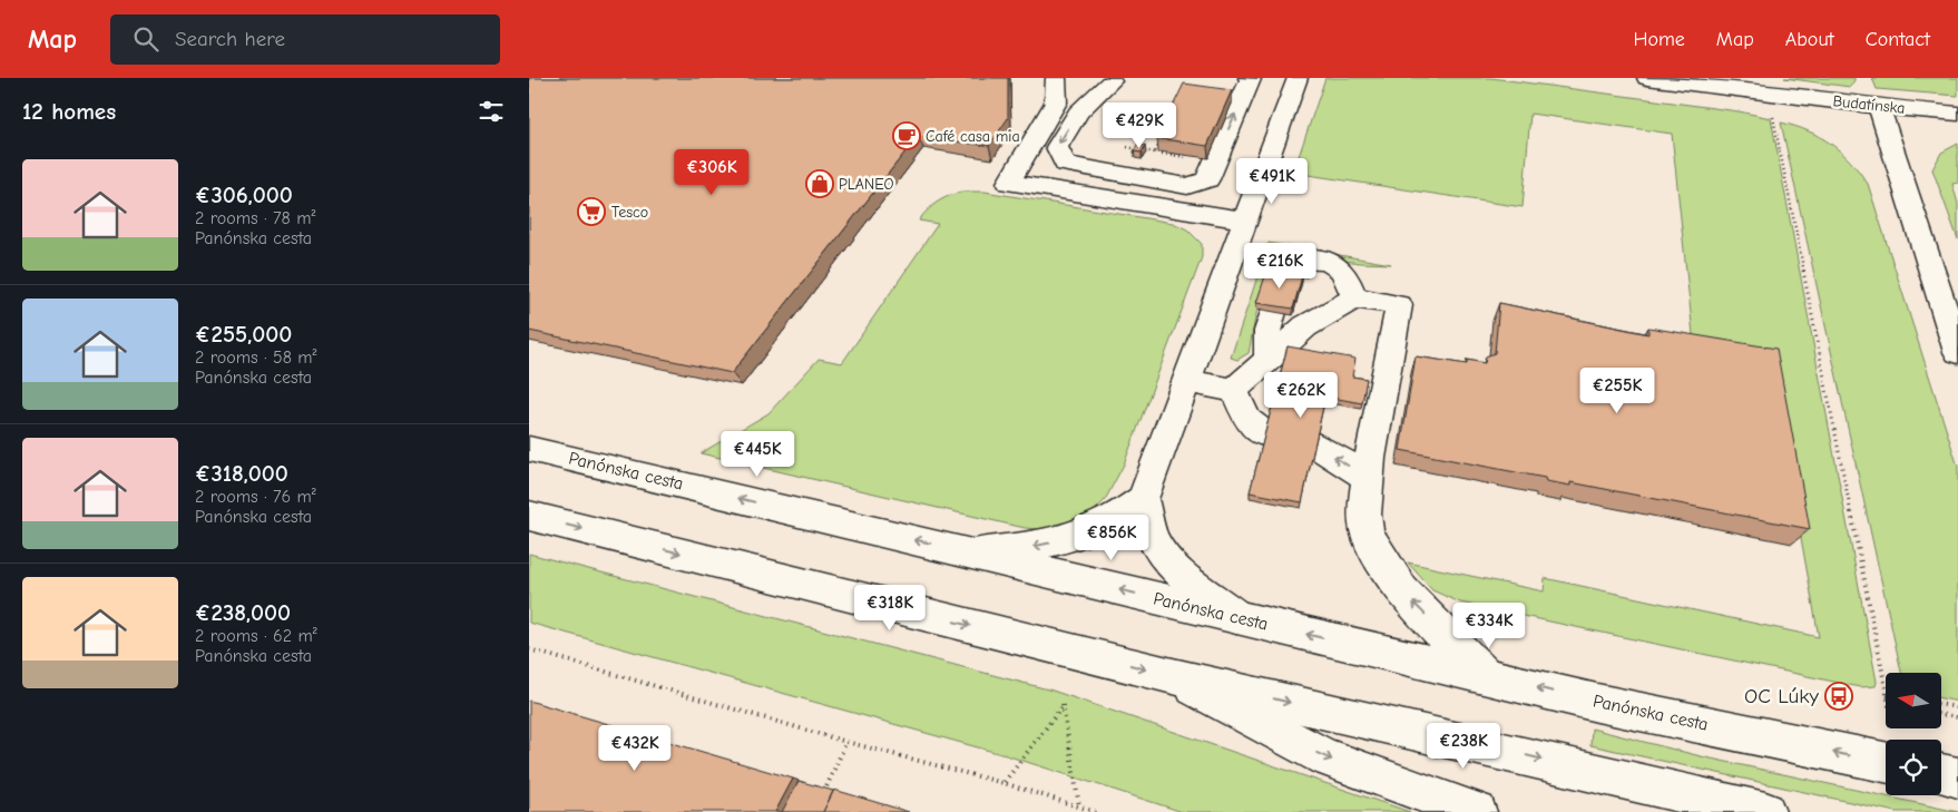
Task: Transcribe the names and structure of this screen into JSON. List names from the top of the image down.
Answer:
{
  "streets": {
    "street": ["Budatínska", "Panónska cesta"]
  },
  "places": {
    "cafe": ["Café casa mia"],
    "shop": ["PLANEO"],
    "supermarket": ["Tesco"],
    "bus stop": ["OC Lúky"]
  },
  "north": "left",
  "page": {
    "header": "Map",
    "search": "Search here",
    "nav": [
      "Home",
      "Map",
      "About",
      "Contact"
    ],
    "heading": "12 homes",
    "price": [
      "€429K",
      "€306K",
      "€491K",
      "€216K",
      "€255K",
      "€262K",
      "€445K",
      "€856K",
      "€318K",
      "€334K",
      "€238K",
      "€432K"
    ],
    "list": [
      {
        "name": "€306,000",
        "note": "2 rooms · 78 m² · Panónska cesta"
      },
      {
        "name": "€255,000",
        "note": "2 rooms · 58 m² · Panónska cesta"
      },
      {
        "name": "€318,000",
        "note": "2 rooms · 76 m² · Panónska cesta"
      },
      {
        "name": "€238,000",
        "note": "2 rooms · 62 m² · Panónska cesta"
      }
    ]
  }
}
